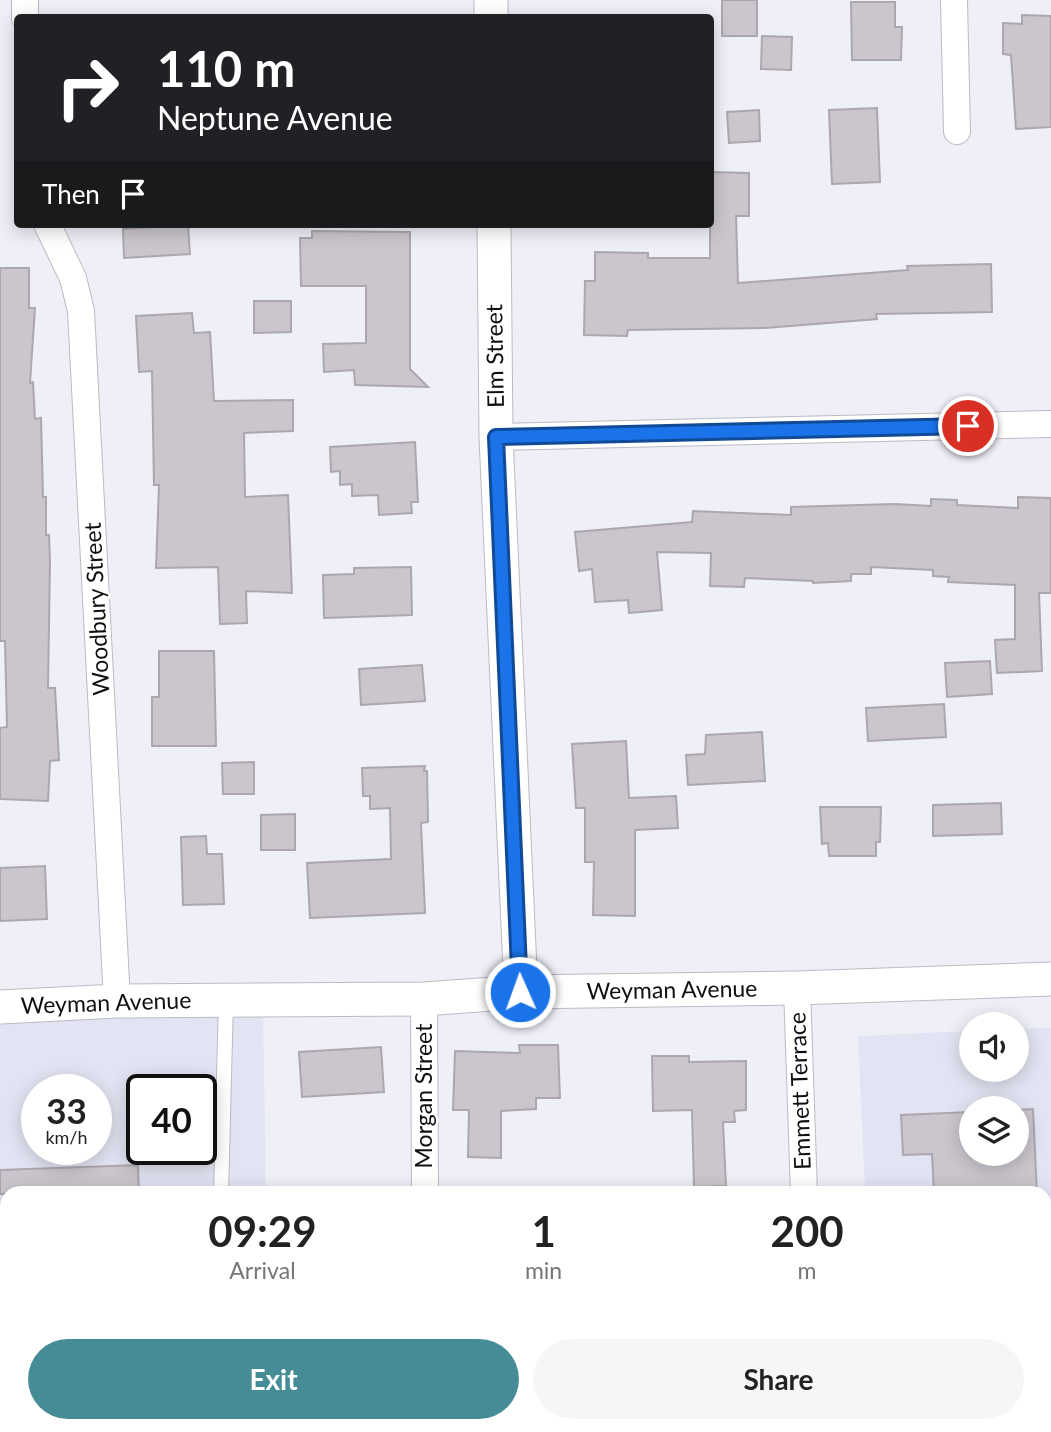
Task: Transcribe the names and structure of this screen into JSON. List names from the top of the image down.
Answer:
{
  "streets": {
    "street": [
      "Elm Street",
      "Woodbury Street",
      "Weyman Avenue",
      "Emmett Terrace",
      "Morgan Street"
    ]
  },
  "crossings": [
    ["Elm Street", "Weyman Avenue"],
    ["Woodbury Street", "Weyman Avenue"],
    ["Weyman Avenue", "Emmett Terrace"],
    ["Weyman Avenue", "Morgan Street"]
  ],
  "page": {
    "turn": ["110 m", "Neptune Avenue"],
    "then": "Then",
    "speed": "33 km/h",
    "limit": "40",
    "eta": [
      "09:29",
      "Arrival",
      "1",
      "min",
      "200",
      "m"
    ],
    "buttons": ["Exit", "Share"]
  }
}
